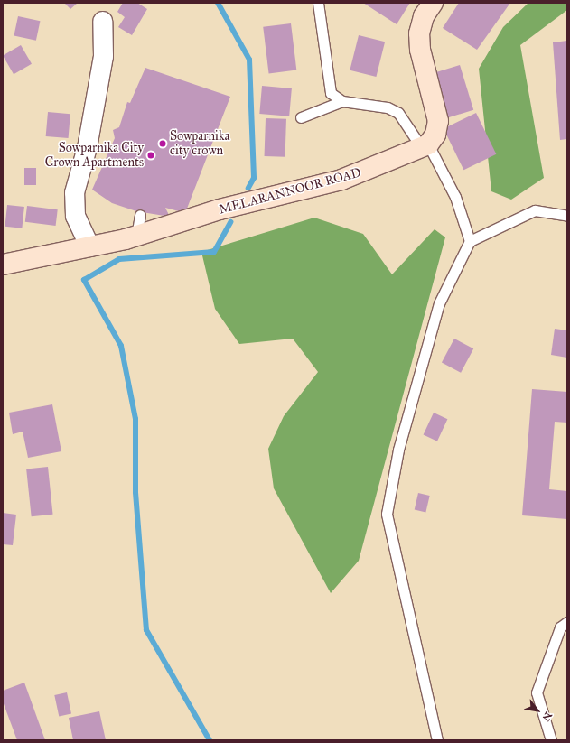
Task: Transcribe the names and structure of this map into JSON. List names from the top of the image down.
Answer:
{
  "streets": {
    "street": ["MELARANNOOR ROAD"]
  },
  "places": ["Sowparnika city crown", "Sowparnika City Crown Apartments"],
  "north": "bottom right"
}
